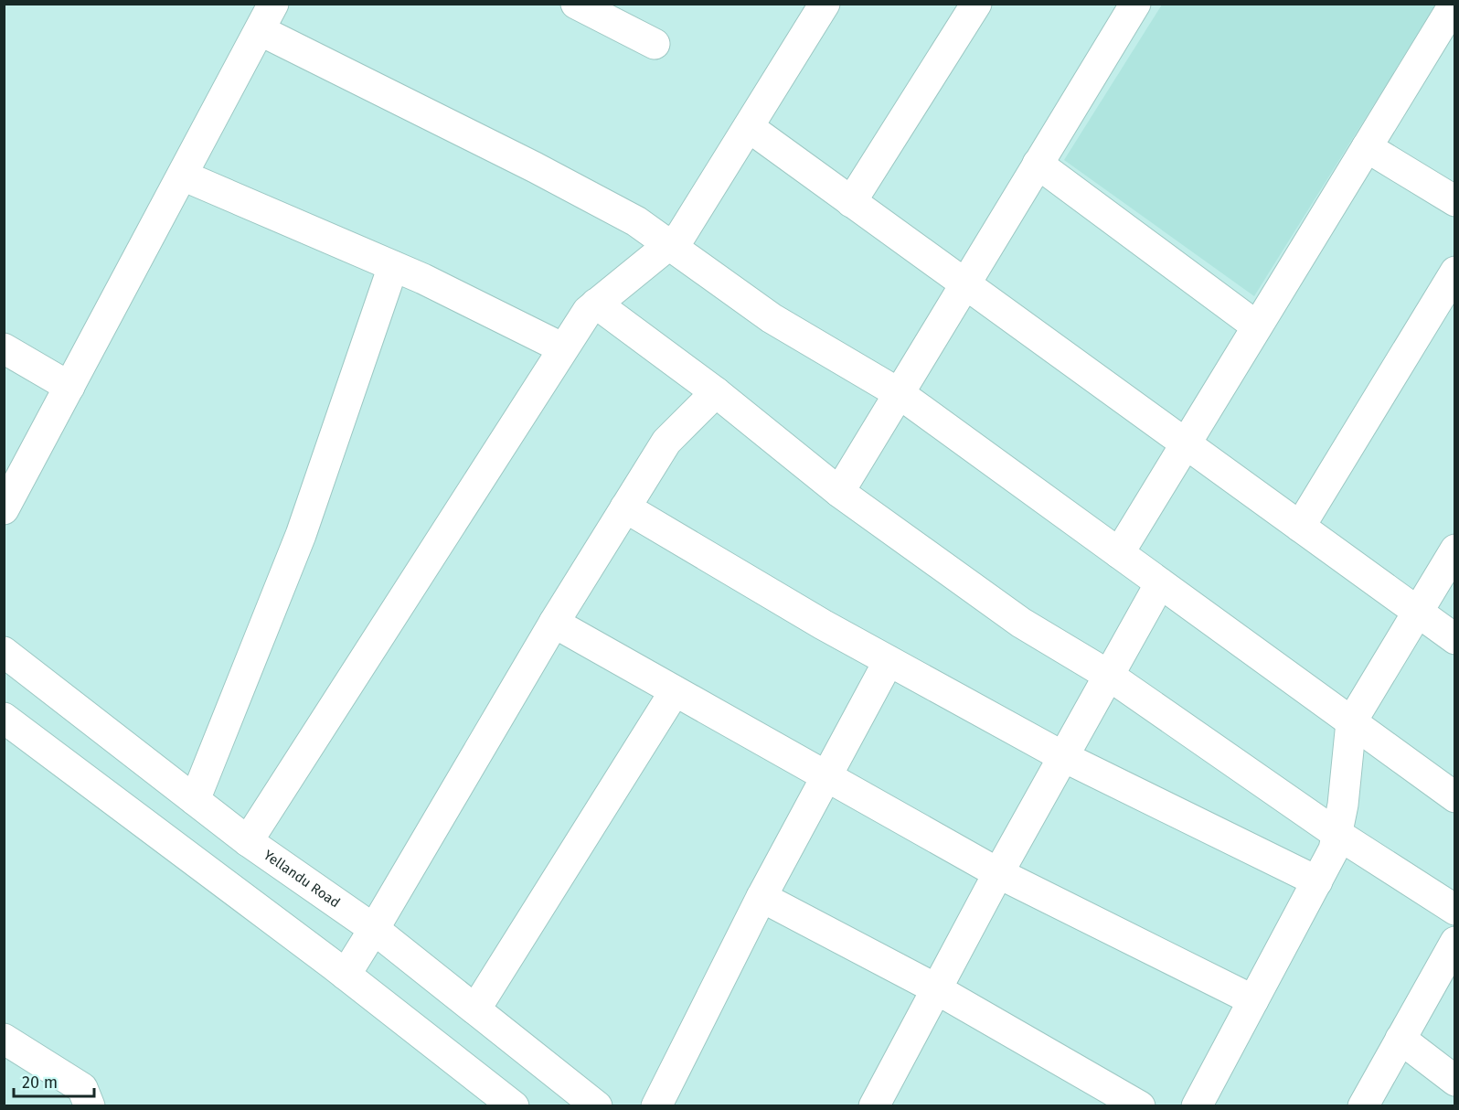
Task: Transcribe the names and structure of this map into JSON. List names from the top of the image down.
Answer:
{
  "streets": {
    "street": ["Yellandu Road"]
  },
  "scale_bar": "20 m"
}
